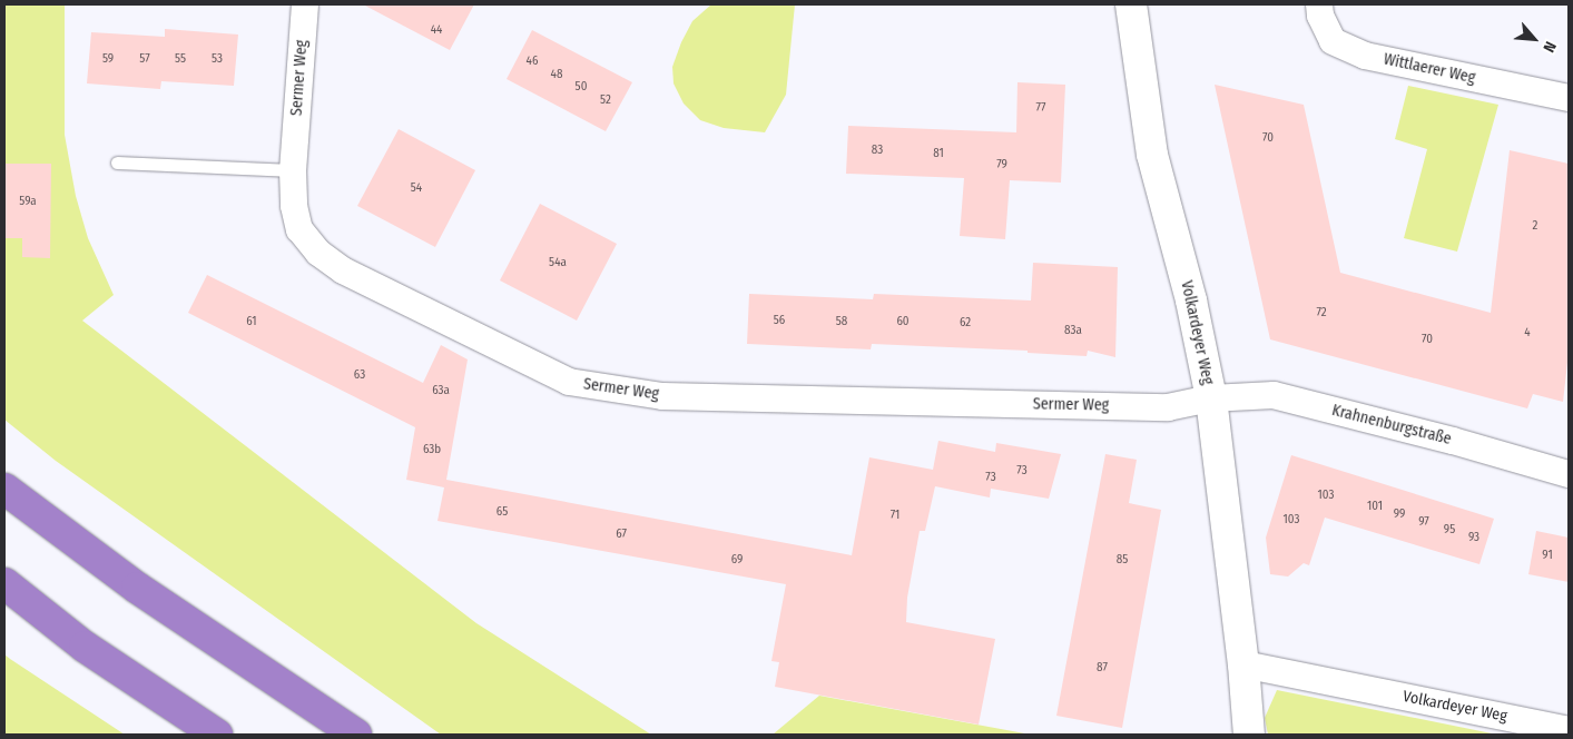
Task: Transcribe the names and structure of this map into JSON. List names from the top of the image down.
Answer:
{
  "streets": {
    "street": [
      "Wittlaerer Weg",
      "Sermer Weg",
      "Volkardeyer Weg",
      "Krahnenburgstraße"
    ]
  },
  "crossings": [
    ["Sermer Weg", "Volkardeyer Weg"],
    ["Sermer Weg", "Krahnenburgstraße"],
    ["Volkardeyer Weg", "Krahnenburgstraße"]
  ],
  "house_numbers": [
    "44",
    "59",
    "57",
    "55",
    "53",
    "46",
    "48",
    "50",
    "52",
    "77",
    "70",
    "83",
    "81",
    "79",
    "54",
    "59a",
    "2",
    "54a",
    "72",
    "56",
    "61",
    "58",
    "60",
    "62",
    "83a",
    "4",
    "70",
    "63",
    "63a",
    "63b",
    "73",
    "73",
    "103",
    "101",
    "65",
    "99",
    "71",
    "103",
    "97",
    "95",
    "67",
    "93",
    "91",
    "69",
    "85",
    "87"
  ],
  "north": "bottom right"
}
